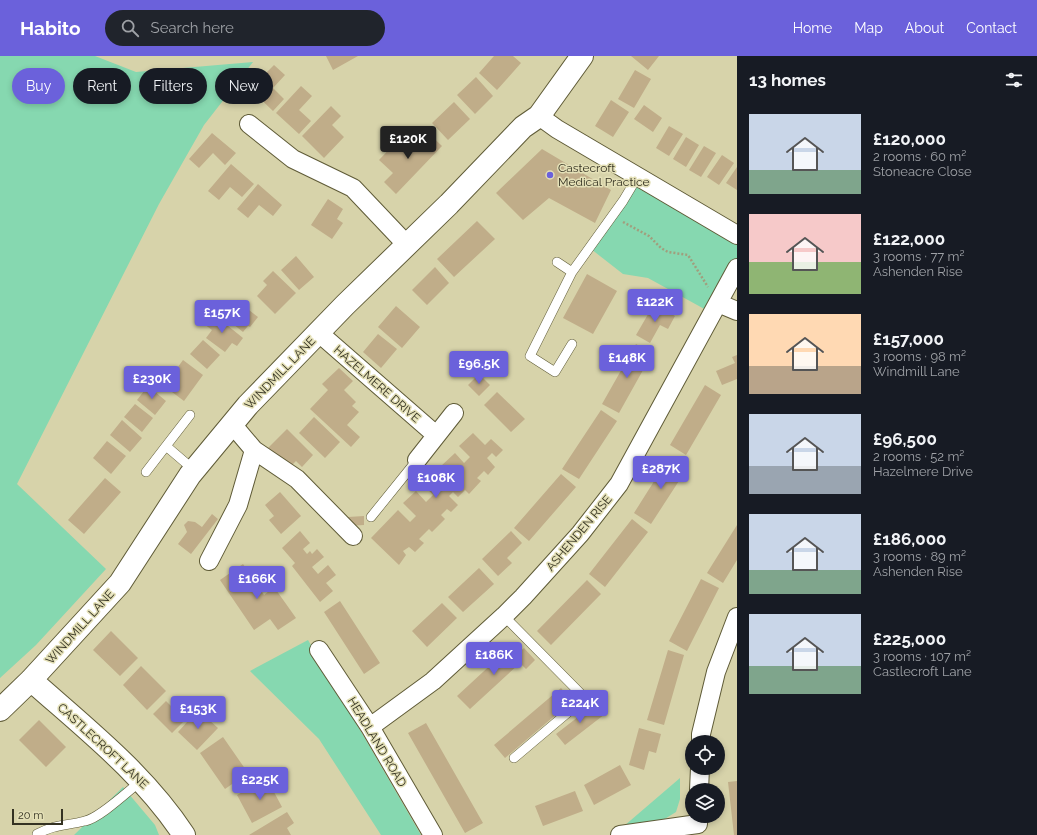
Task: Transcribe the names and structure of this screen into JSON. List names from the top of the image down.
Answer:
{
  "streets": {
    "street": [
      "WINDMILL LANE",
      "HAZELMERE DRIVE",
      "ASHENDEN RISE",
      "HEADLAND ROAD",
      "CASTLECROFT LANE"
    ]
  },
  "crossings": [
    ["WINDMILL LANE", "HAZELMERE DRIVE"],
    ["WINDMILL LANE", "CASTLECROFT LANE"],
    ["ASHENDEN RISE", "HEADLAND ROAD"]
  ],
  "places": ["Castecroft Medical Practice"],
  "scale_bar": "20 m",
  "page": {
    "header": "Habito",
    "search": "Search here",
    "nav": [
      "Home",
      "Map",
      "About",
      "Contact"
    ],
    "heading": "13 homes",
    "chip": [
      "Buy",
      "Rent",
      "Filters",
      "New"
    ],
    "list": [
      {
        "name": "£120,000",
        "note": "2 rooms · 60 m² · Stoneacre Close"
      },
      {
        "name": "£122,000",
        "note": "3 rooms · 77 m² · Ashenden Rise"
      },
      {
        "name": "£157,000",
        "note": "3 rooms · 98 m² · Windmill Lane"
      },
      {
        "name": "£96,500",
        "note": "2 rooms · 52 m² · Hazelmere Drive"
      },
      {
        "name": "£186,000",
        "note": "3 rooms · 89 m² · Ashenden Rise"
      },
      {
        "name": "£225,000",
        "note": "3 rooms · 107 m² · Castlecroft Lane"
      }
    ],
    "price": [
      "£120K",
      "£122K",
      "£157K",
      "£148K",
      "£96.5K",
      "£230K",
      "£287K",
      "£108K",
      "£166K",
      "£186K",
      "£224K",
      "£153K",
      "£225K"
    ],
    "scale": "20 m"
  }
}
